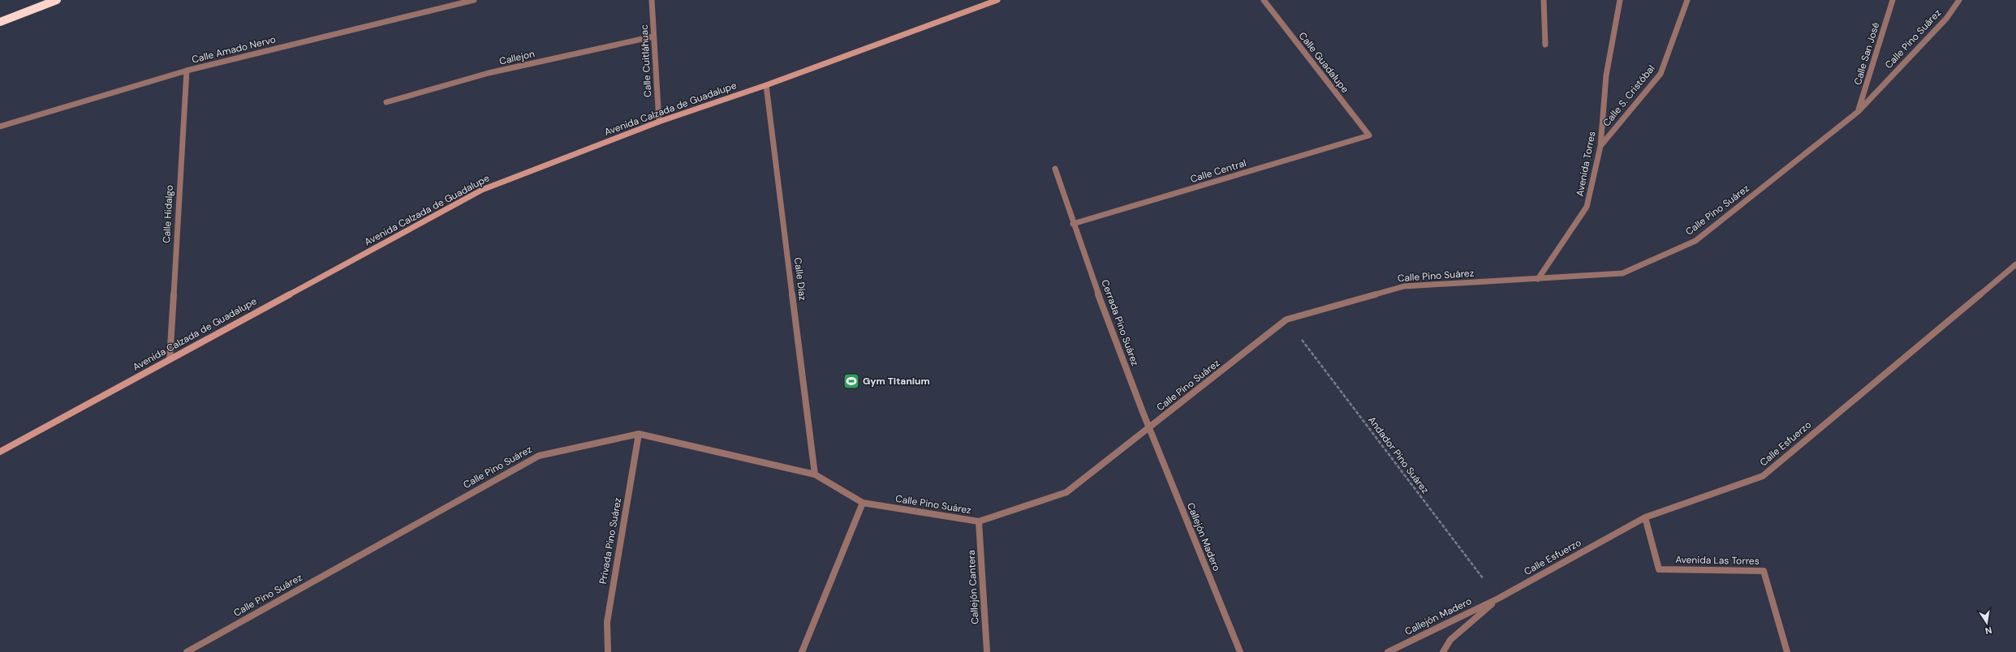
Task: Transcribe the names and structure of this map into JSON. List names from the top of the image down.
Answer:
{
  "streets": {
    "street": [
      "Calle Pino Suárez",
      "Calle Amado Nervo",
      "Calle San José",
      "Callejon",
      "Calle Cuitláhuac",
      "Calle Guadalupe",
      "Calle S. Cristóbal",
      "Avenida Calzada de Guadalupe",
      "Avenida Torres",
      "Calle Central",
      "Calle Hidalgo",
      "Calle Díaz",
      "Cerrada Pino Suárez",
      "Calle Esfuerzo",
      "Callejón Madero",
      "Privada Pino Suárez",
      "Avenida Las Torres",
      "Callejón Cantera"
    ],
    "path": ["Andador Pino Suárez"]
  },
  "crossings": [
    ["Calle Pino Suárez", "Calle San José"],
    ["Calle Pino Suárez", "Avenida Torres"],
    ["Calle Pino Suárez", "Calle Díaz"],
    ["Calle Pino Suárez", "Cerrada Pino Suárez"],
    ["Calle Pino Suárez", "Andador Pino Suárez"],
    ["Calle Pino Suárez", "Callejón Madero"],
    ["Calle Pino Suárez", "Privada Pino Suárez"],
    ["Calle Pino Suárez", "Callejón Cantera"],
    ["Calle Amado Nervo", "Calle Hidalgo"],
    ["Callejon", "Calle Cuitláhuac"],
    ["Calle Cuitláhuac", "Avenida Calzada de Guadalupe"],
    ["Calle Guadalupe", "Calle Central"],
    ["Calle S. Cristóbal", "Avenida Torres"],
    ["Avenida Calzada de Guadalupe", "Calle Hidalgo"],
    ["Avenida Calzada de Guadalupe", "Calle Díaz"],
    ["Calle Central", "Cerrada Pino Suárez"],
    ["Cerrada Pino Suárez", "Callejón Madero"],
    ["Calle Esfuerzo", "Andador Pino Suárez"],
    ["Calle Esfuerzo", "Callejón Madero"],
    ["Calle Esfuerzo", "Avenida Las Torres"],
    ["Andador Pino Suárez", "Callejón Madero"]
  ],
  "places": {
    "sports": ["Gym Titanium"]
  },
  "north": "bottom"
}
